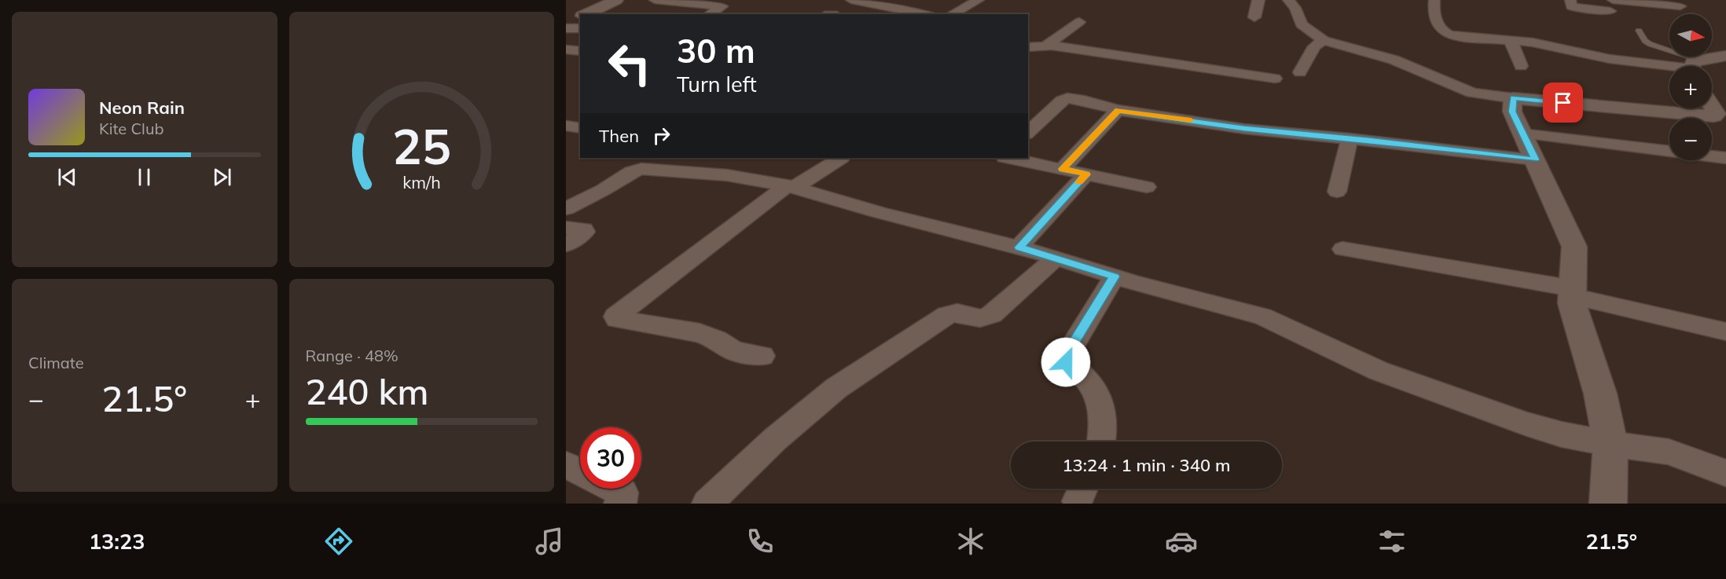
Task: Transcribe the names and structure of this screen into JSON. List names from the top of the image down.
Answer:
{
  "north": "right",
  "page": {
    "map_buttons": ["+", "−"],
    "turn": ["30 m", "Turn left"],
    "song": ["Neon Rain", "Kite Club"],
    "then": "Then",
    "tile": [
      "Climate",
      ["Range · 48%", "240 km"]
    ],
    "heat": ["−", "21.5°", "+"],
    "limit": "30",
    "trip": "13:24 · 1 min · 340 m",
    "tabs": ["13:23", "21.5°"],
    "gauge": ["25", "km/h"]
  }
}
